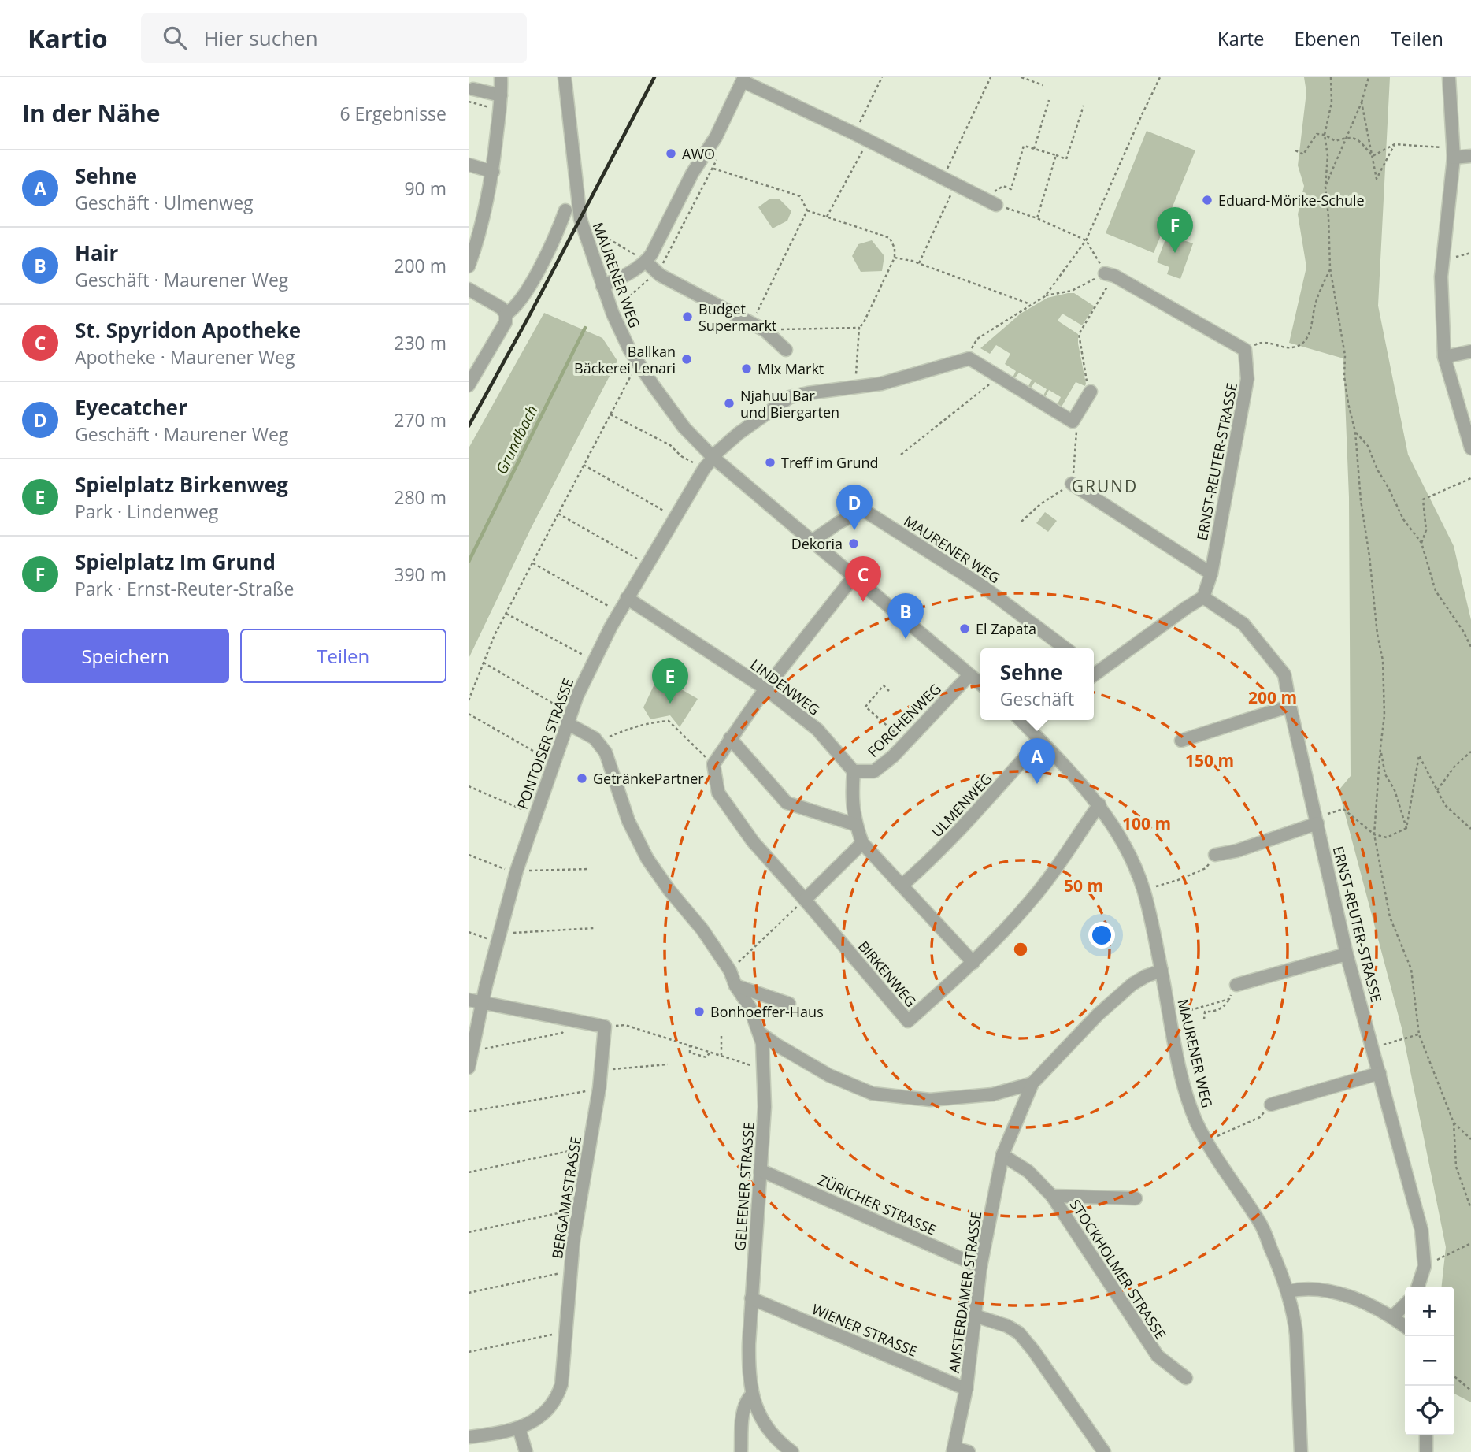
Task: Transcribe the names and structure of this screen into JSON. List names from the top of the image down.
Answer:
{
  "streets": {
    "street": [
      "MAURENER WEG",
      "ERNST-REUTER-STRASSE",
      "LINDENWEG",
      "FORCHENWEG",
      "PONTOISER STRASSE",
      "ULMENWEG",
      "BIRKENWEG",
      "GELEENER STRASSE",
      "BERGAMASTRASSE",
      "ZÜRICHER STRASSE",
      "STOCKHOLMER STRASSE",
      "AMSTERDAMER STRASSE",
      "WIENER STRASSE"
    ]
  },
  "crossings": [
    ["MAURENER WEG", "FORCHENWEG"],
    ["MAURENER WEG", "PONTOISER STRASSE"],
    ["MAURENER WEG", "ULMENWEG"],
    ["MAURENER WEG", "BIRKENWEG"],
    ["MAURENER WEG", "AMSTERDAMER STRASSE"],
    ["LINDENWEG", "FORCHENWEG"],
    ["LINDENWEG", "PONTOISER STRASSE"],
    ["PONTOISER STRASSE", "BERGAMASTRASSE"],
    ["GELEENER STRASSE", "ZÜRICHER STRASSE"],
    ["GELEENER STRASSE", "WIENER STRASSE"],
    ["ZÜRICHER STRASSE", "AMSTERDAMER STRASSE"],
    ["STOCKHOLMER STRASSE", "AMSTERDAMER STRASSE"],
    ["AMSTERDAMER STRASSE", "WIENER STRASSE"]
  ],
  "districts": ["GRUND"],
  "water": ["Grundbach"],
  "places": [
    "AWO",
    "Eduard-Mörike-Schule",
    "Budget Supermarkt",
    "Ballkan Bäckerei Lenari",
    "Mix Markt",
    "Njahuu Bar und Biergarten",
    "Treff im Grund",
    "Dekoria",
    "El Zapata",
    "GetränkePartner",
    "Bonhoeffer-Haus"
  ],
  "page": {
    "header": "Kartio",
    "search": "Hier suchen",
    "nav": ["Karte", "Ebenen", "Teilen"],
    "heading": ["In der Nähe", "6 Ergebnisse"],
    "list": [
      {
        "mark": "A",
        "name": "Sehne",
        "note": "Geschäft · Ulmenweg",
        "value": "90 m"
      },
      {
        "mark": "B",
        "name": "Hair",
        "note": "Geschäft · Maurener Weg",
        "value": "200 m"
      },
      {
        "mark": "C",
        "name": "St. Spyridon Apotheke",
        "note": "Apotheke · Maurener Weg",
        "value": "230 m"
      },
      {
        "mark": "D",
        "name": "Eyecatcher",
        "note": "Geschäft · Maurener Weg",
        "value": "270 m"
      },
      {
        "mark": "E",
        "name": "Spielplatz Birkenweg",
        "note": "Park · Lindenweg",
        "value": "280 m"
      },
      {
        "mark": "F",
        "name": "Spielplatz Im Grund",
        "note": "Park · Ernst-Reuter-Straße",
        "value": "390 m"
      }
    ],
    "pins": [
      "F",
      "D",
      "C",
      "B",
      "E",
      "A"
    ],
    "buttons": ["Speichern", "Teilen"],
    "popup": ["Sehne", "Geschäft"],
    "map_buttons": ["+", "−"]
  },
  "rings": [
    "200 m",
    "150 m",
    "100 m",
    "50 m"
  ]
}
